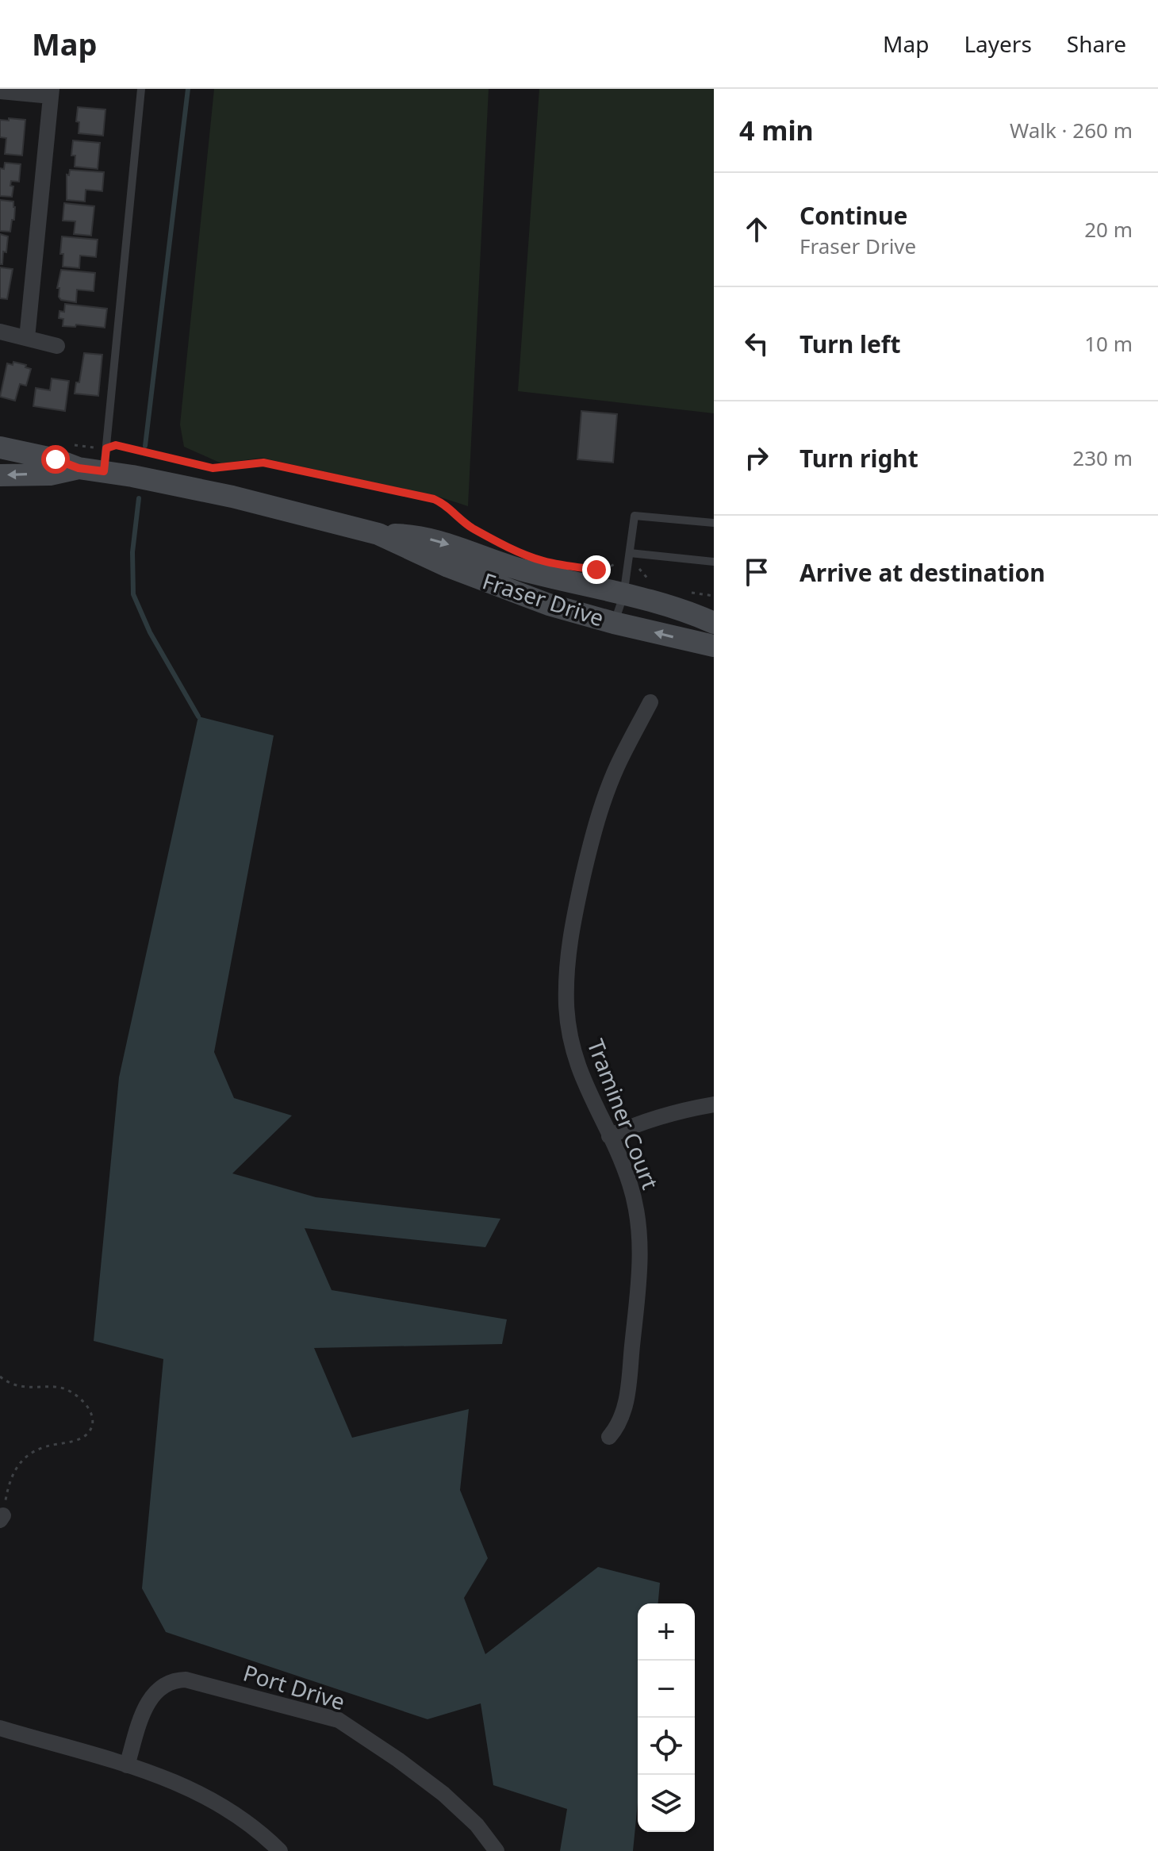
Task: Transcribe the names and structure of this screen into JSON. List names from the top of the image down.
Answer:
{
  "streets": {
    "street": ["Fraser Drive", "Traminer Court", "Port Drive"]
  },
  "page": {
    "header": "Map",
    "nav": ["Map", "Layers", "Share"],
    "heading": ["4 min", "Walk · 260 m"],
    "list": [
      ["Continue", "Fraser Drive", "20 m"],
      ["Turn left", "10 m"],
      ["Turn right", "230 m"],
      "Arrive at destination"
    ],
    "map_buttons": ["+", "−"]
  }
}
